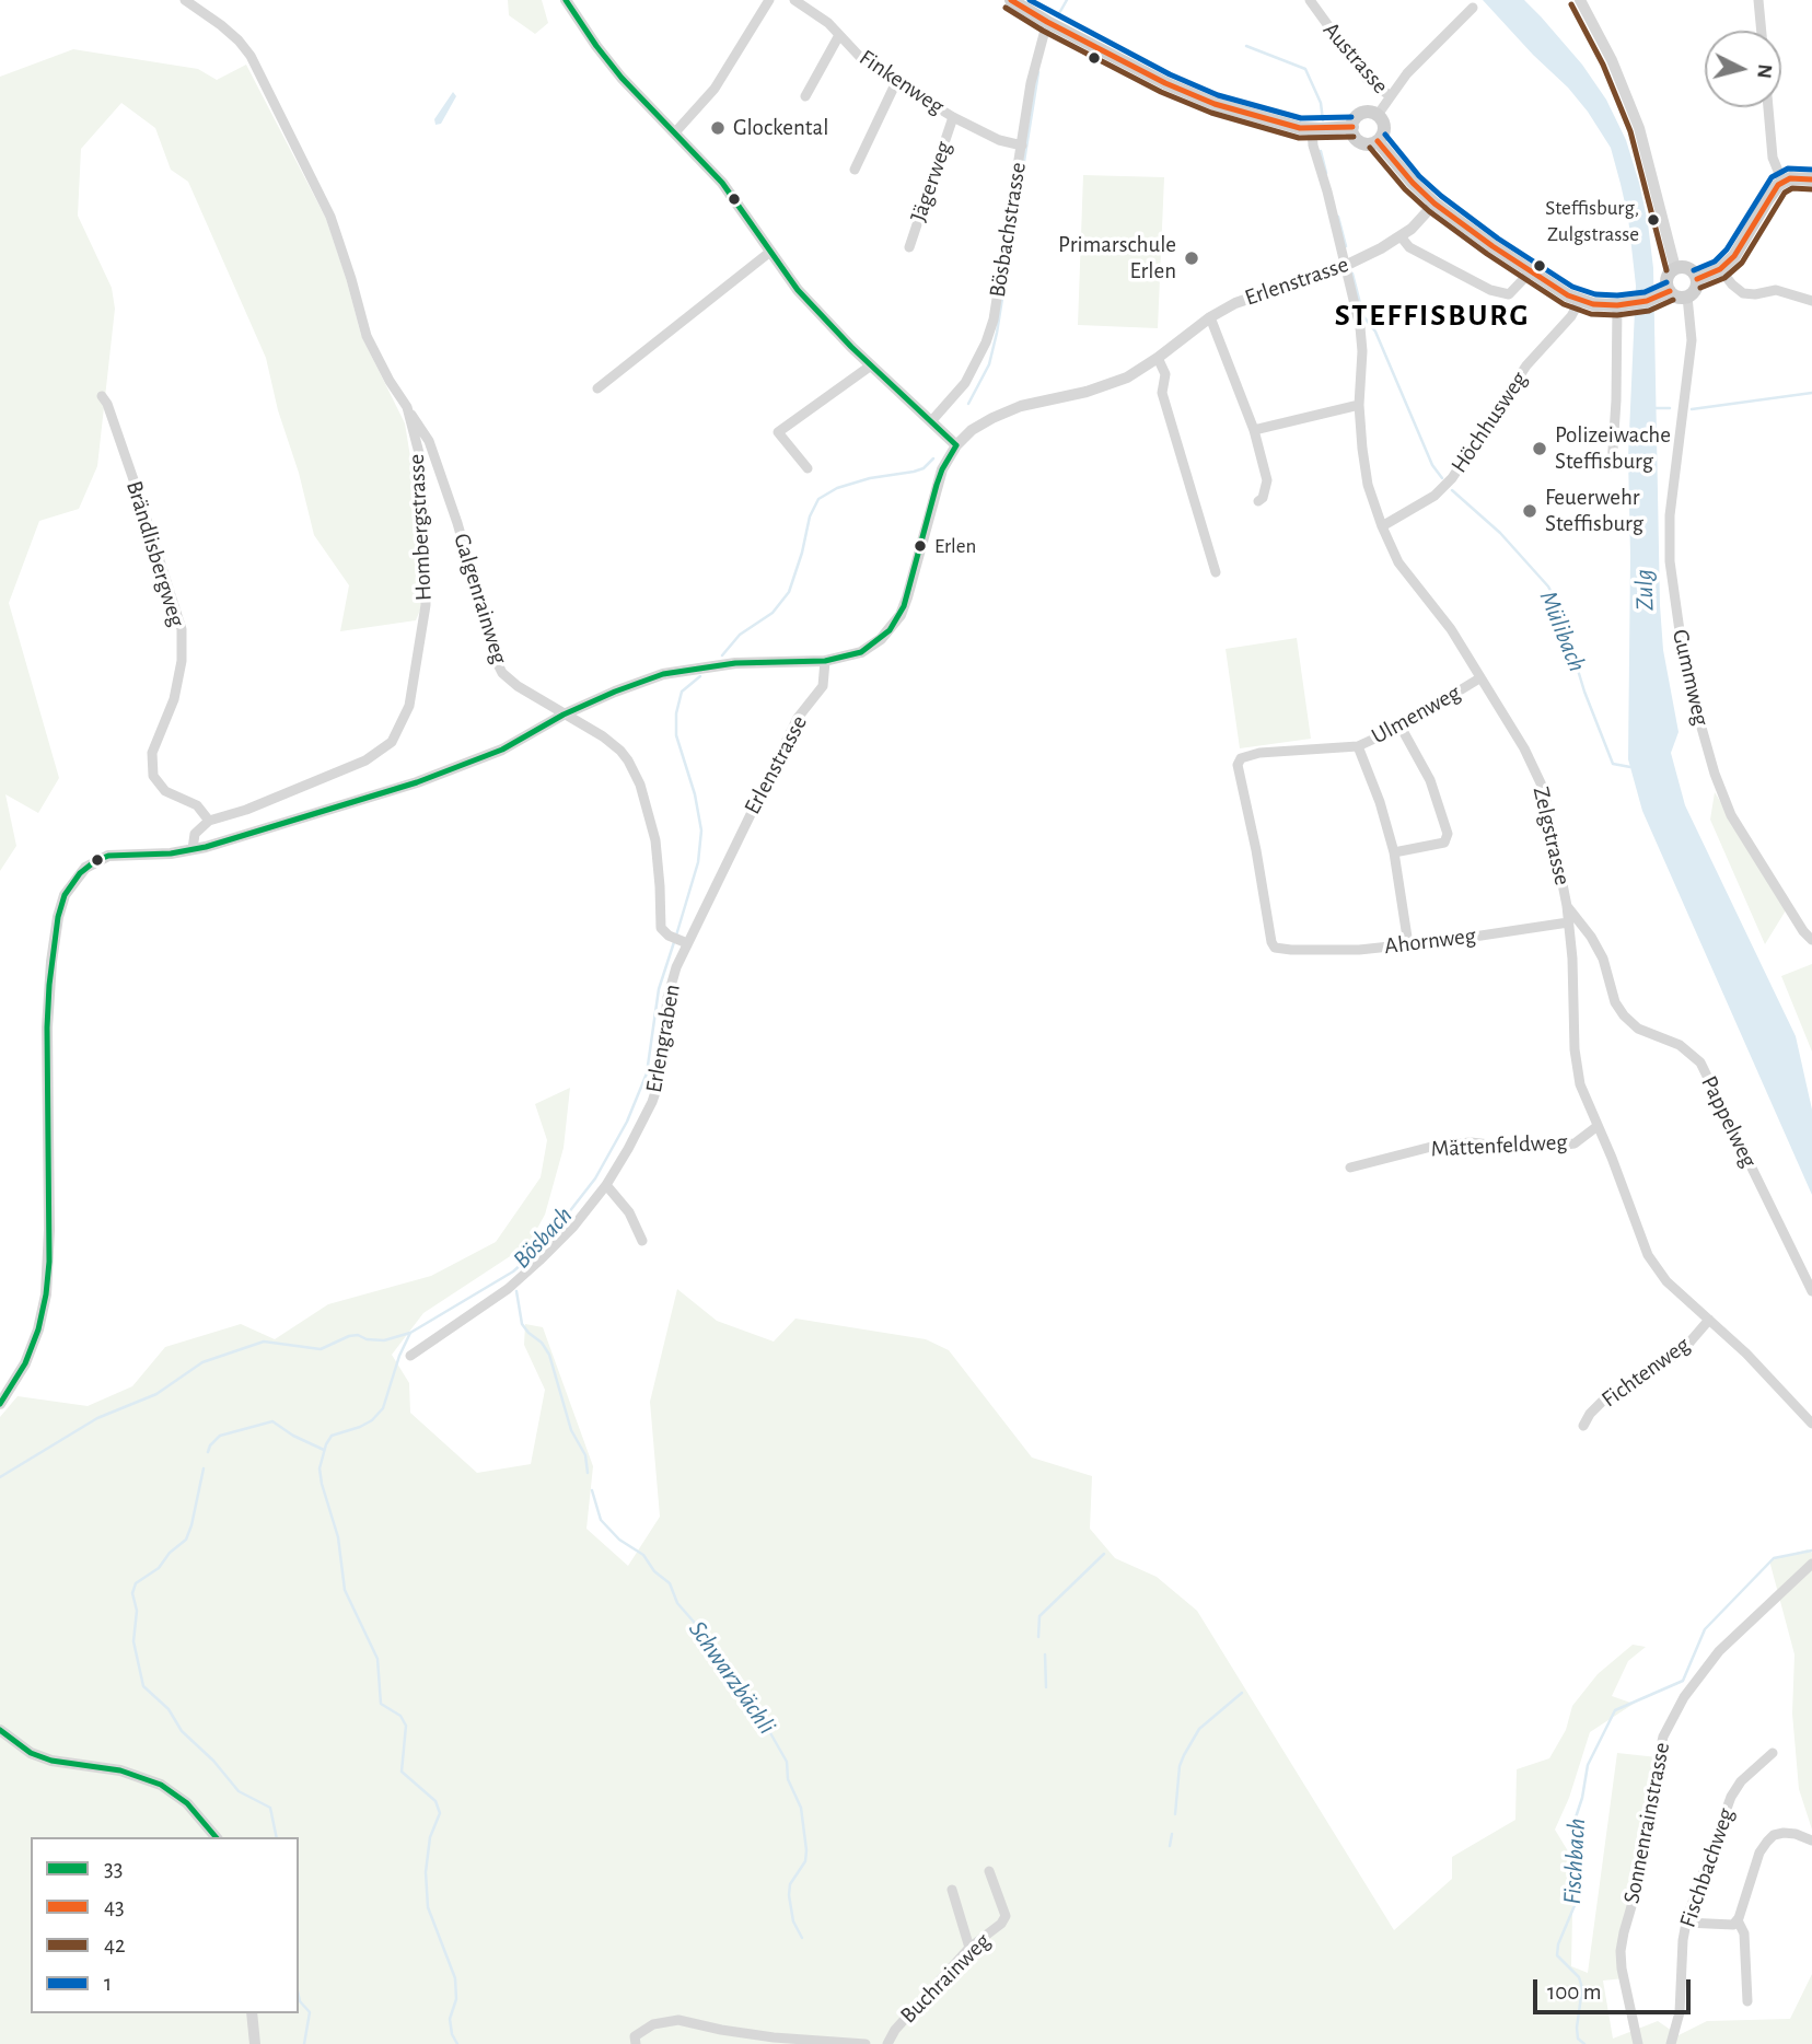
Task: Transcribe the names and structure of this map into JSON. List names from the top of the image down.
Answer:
{
  "streets": {
    "street": [
      "Austrasse",
      "Finkenweg",
      "Jägerweg",
      "Bösbachstrasse",
      "Erlenstrasse",
      "Höchhusweg",
      "Hombergstrasse",
      "Brändlisbergweg",
      "Galgenrainweg",
      "Gummweg",
      "Ulmenweg",
      "Zelgstrasse",
      "Ahornweg",
      "Erlengraben",
      "Pappelweg",
      "Mättenfeldweg",
      "Fichtenweg",
      "Sonnenrainstrasse",
      "Fischbachweg",
      "Buchrainweg"
    ]
  },
  "crossings": [
    ["Finkenweg", "Jägerweg"],
    ["Finkenweg", "Bösbachstrasse"],
    ["Erlenstrasse", "Galgenrainweg"],
    ["Erlenstrasse", "Zelgstrasse"],
    ["Erlenstrasse", "Erlengraben"],
    ["Höchhusweg", "Zelgstrasse"],
    ["Hombergstrasse", "Brändlisbergweg"],
    ["Hombergstrasse", "Galgenrainweg"],
    ["Galgenrainweg", "Erlengraben"],
    ["Ulmenweg", "Zelgstrasse"],
    ["Ulmenweg", "Ahornweg"],
    ["Zelgstrasse", "Ahornweg"],
    ["Zelgstrasse", "Pappelweg"],
    ["Zelgstrasse", "Mättenfeldweg"],
    ["Zelgstrasse", "Fichtenweg"]
  ],
  "districts": ["STEFFISBURG"],
  "water": [
    "Zulg",
    "Mülibach",
    "Bösbach",
    "Schwarzbächli",
    "Fischbach"
  ],
  "places": [
    "Glockental",
    "Steffisburg, Zulgstrasse",
    "Primarschule Erlen",
    "Polizeiwache Steffisburg",
    "Feuerwehr Steffisburg",
    "Erlen"
  ],
  "lines": [
    "transit line 33",
    "transit line 43",
    "transit line 1",
    "transit line 42"
  ],
  "legend": [
    "33",
    "43",
    "42",
    "1"
  ],
  "scale_bar": "100 m",
  "north": "right"
}
